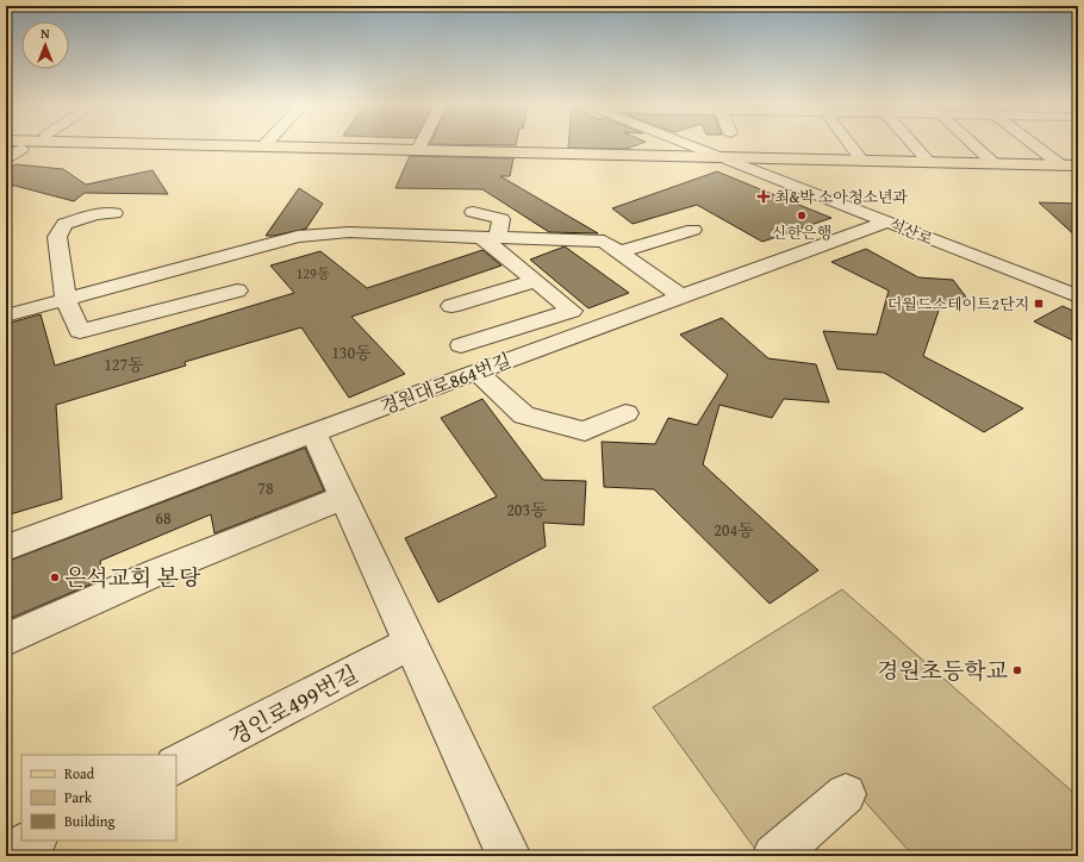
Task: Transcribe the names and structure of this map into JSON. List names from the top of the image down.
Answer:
{
  "streets": {
    "street": ["석산로", "경원대로864번길", "경인로499번길"]
  },
  "crossings": [
    ["석산로", "경원대로864번길"]
  ],
  "places": {
    "health": ["최&박 소아청소년과"],
    "other": ["신한은행", "은석교회 본당", "경원초등학교"],
    "transit": ["더월드스테이트2단지"]
  },
  "house_numbers": [
    "129동",
    "130동",
    "127동",
    "78",
    "203동",
    "68",
    "204동"
  ],
  "legend": ["Road", "Park", "Building"],
  "north": "top"
}
